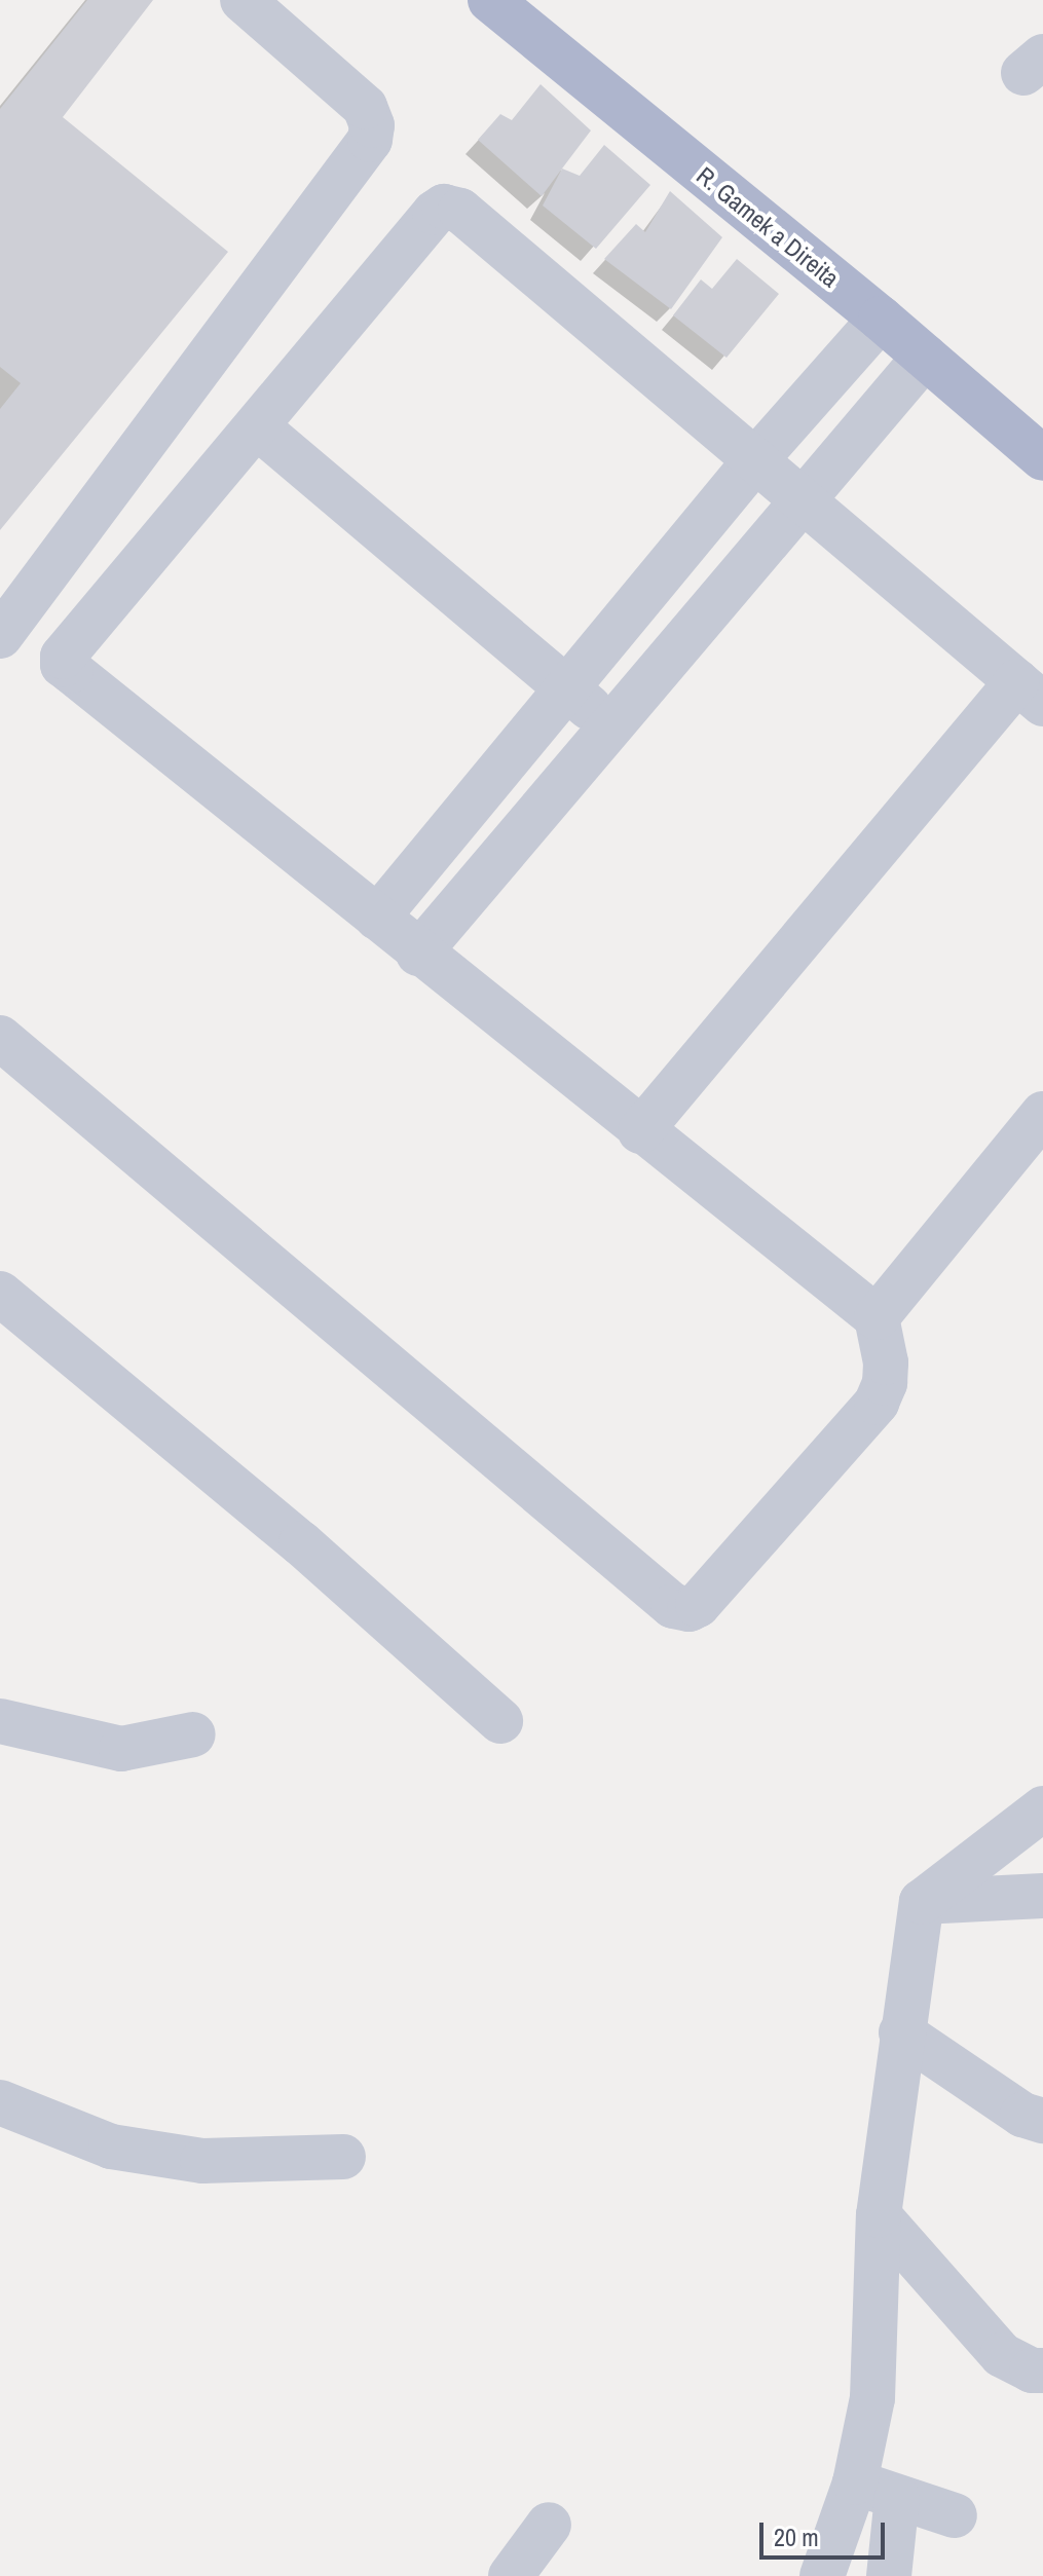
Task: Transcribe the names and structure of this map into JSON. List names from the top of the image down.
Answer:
{
  "streets": {
    "main road": ["R. Gamek a Direita"]
  },
  "scale_bar": "20 m"
}
